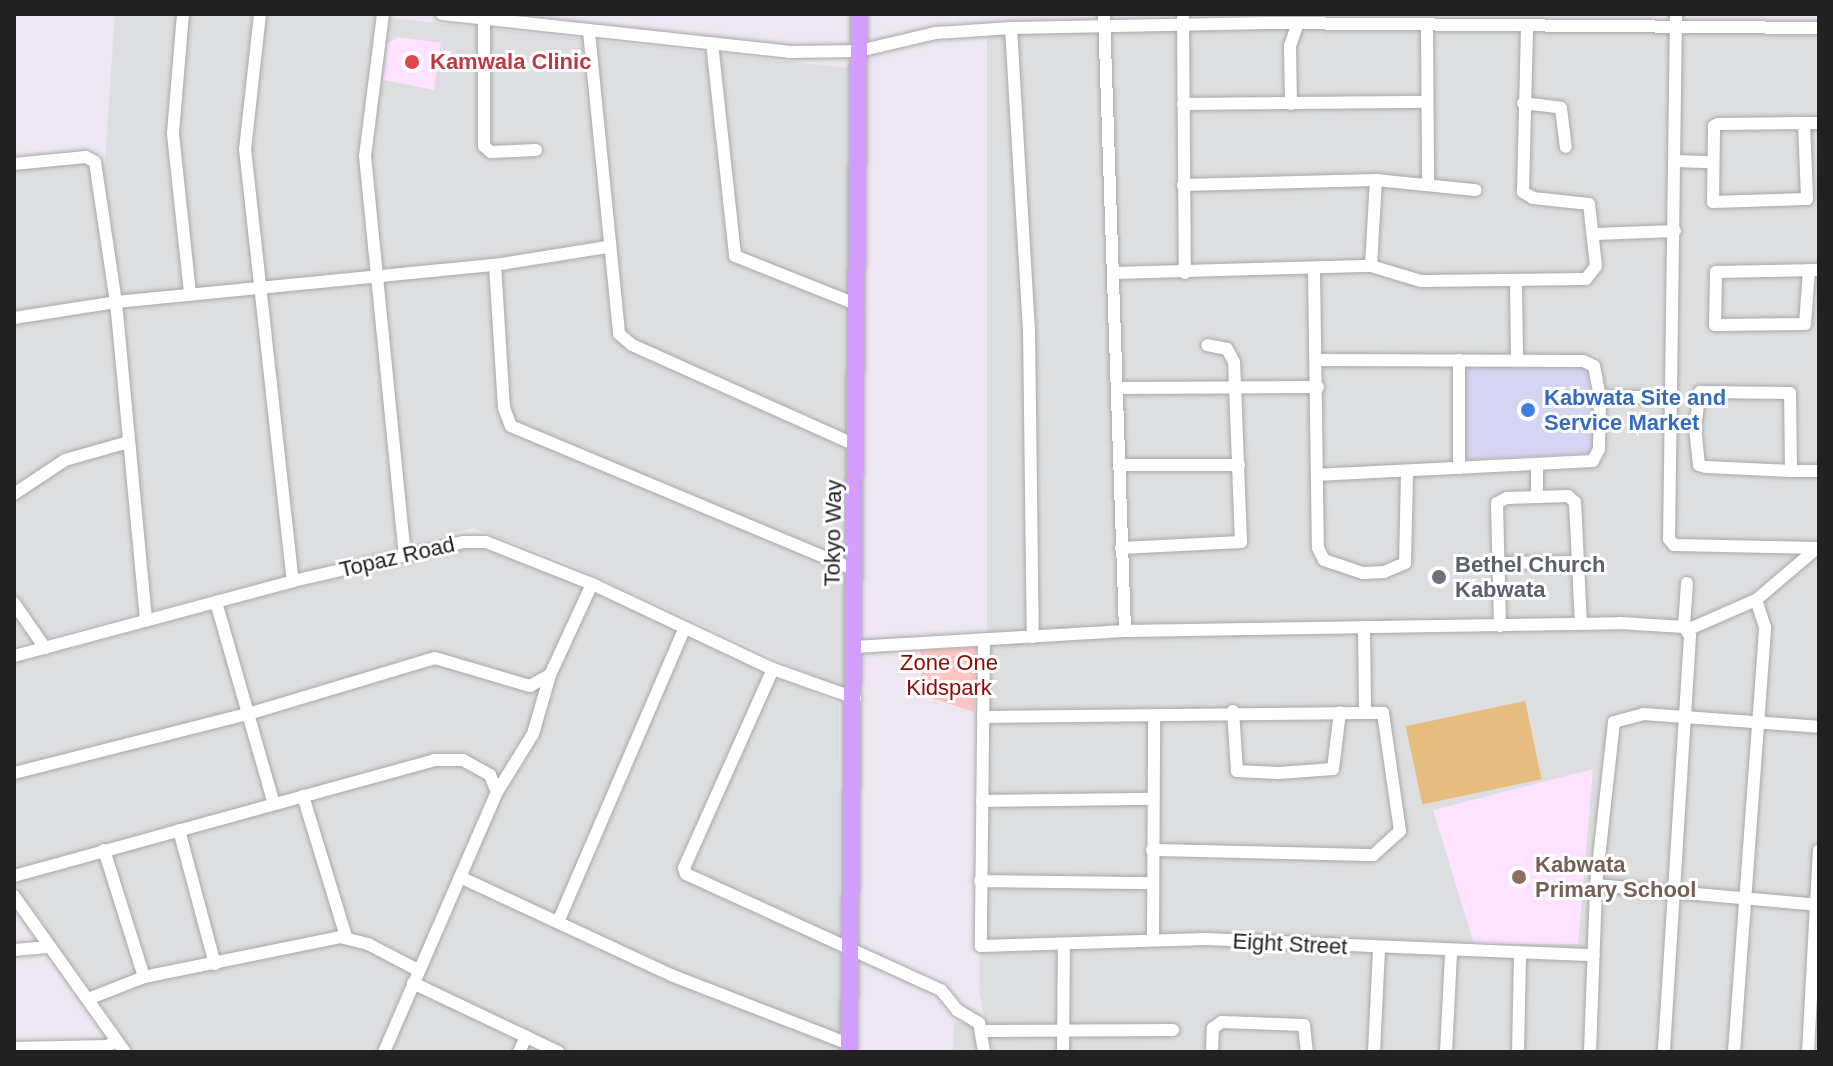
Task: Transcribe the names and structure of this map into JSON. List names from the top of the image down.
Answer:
{
  "streets": {
    "main road": ["Tokyo Way"],
    "street": ["Topaz Road", "Eight Street"]
  },
  "crossings": [
    ["Tokyo Way", "Topaz Road"]
  ],
  "parks": ["Zone One Kidspark"],
  "places": [
    "Kamwala Clinic",
    "Kabwata Site and Service Market",
    "Bethel Church Kabwata",
    "Kabwata Primary School"
  ]
}
